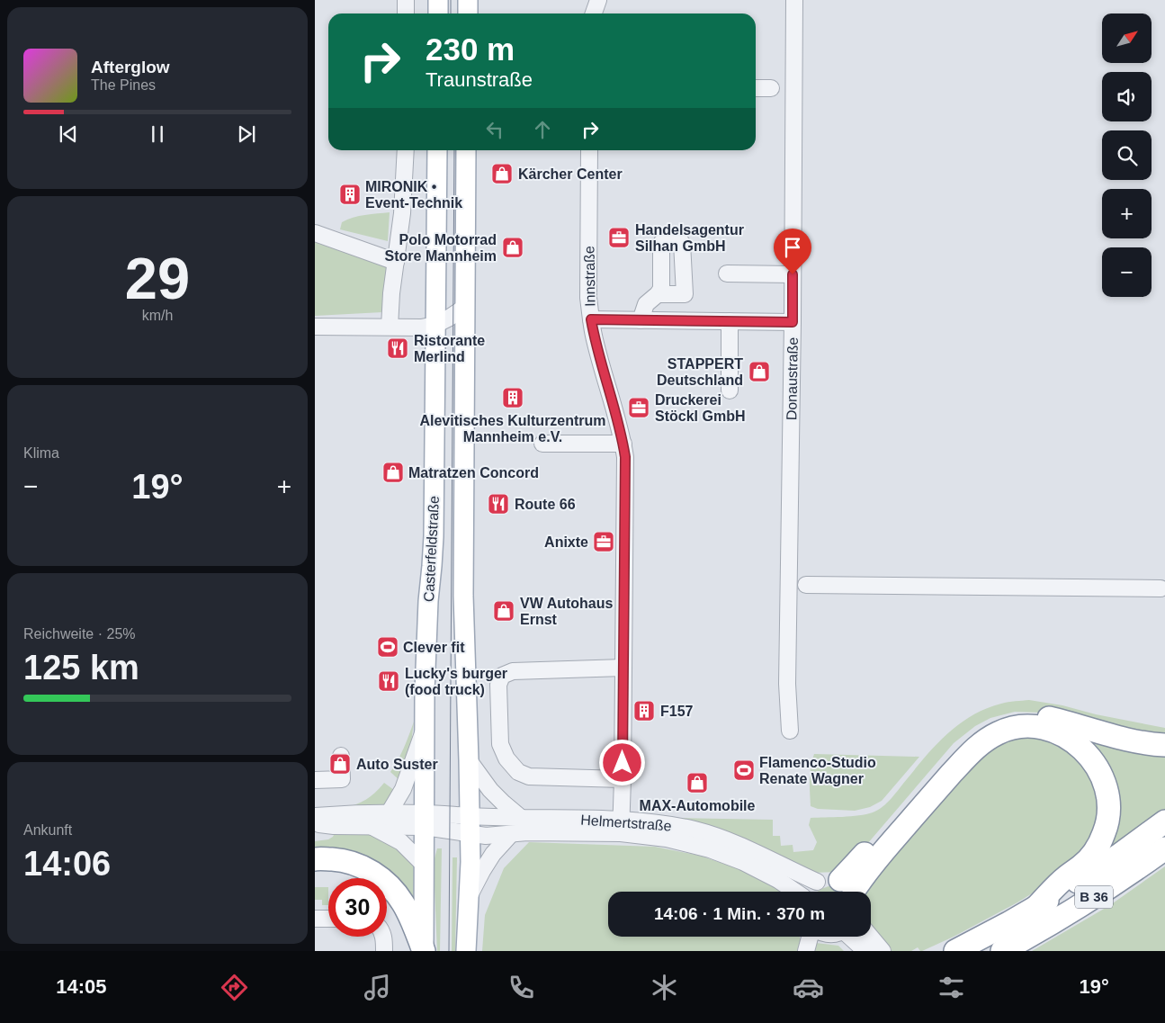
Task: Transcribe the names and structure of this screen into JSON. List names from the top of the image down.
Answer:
{
  "streets": {
    "highway": ["B 36"],
    "main road": ["Casterfeldstraße"],
    "street": ["Innstraße", "Donaustraße", "Helmertstraße"]
  },
  "crossings": [
    ["Innstraße", "Helmertstraße"],
    ["Casterfeldstraße", "Helmertstraße"]
  ],
  "places": {
    "shop": [
      "Kärcher Center",
      "Polo Motorrad Store Mannheim",
      "STAPPERT Deutschland",
      "Matratzen Concord",
      "VW Autohaus Ernst",
      "Auto Suster",
      "MAX-Automobile"
    ],
    "building": ["MIRONIK • Event-Technik", "Alevitisches Kulturzentrum Mannheim e.V.", "F157"],
    "office": ["Handelsagentur Silhan GmbH", "Druckerei Stöckl GmbH", "Anixte"],
    "restaurant": ["Ristorante Merlind", "Route 66", "Lucky's burger (food truck)"],
    "sports": ["Clever fit", "Flamenco-Studio Renate Wagner"]
  },
  "north": "top right",
  "page": {
    "map_buttons": ["+", "−"],
    "turn": ["230 m", "Traunstraße"],
    "song": ["Afterglow", "The Pines"],
    "tile": [
      ["29", "km/h"],
      "Klima",
      ["Reichweite · 25%", "125 km"],
      ["Ankunft", "14:06"]
    ],
    "heat": ["−", "19°", "+"],
    "limit": "30",
    "trip": "14:06 · 1 Min. · 370 m",
    "tabs": ["14:05", "19°"]
  }
}
